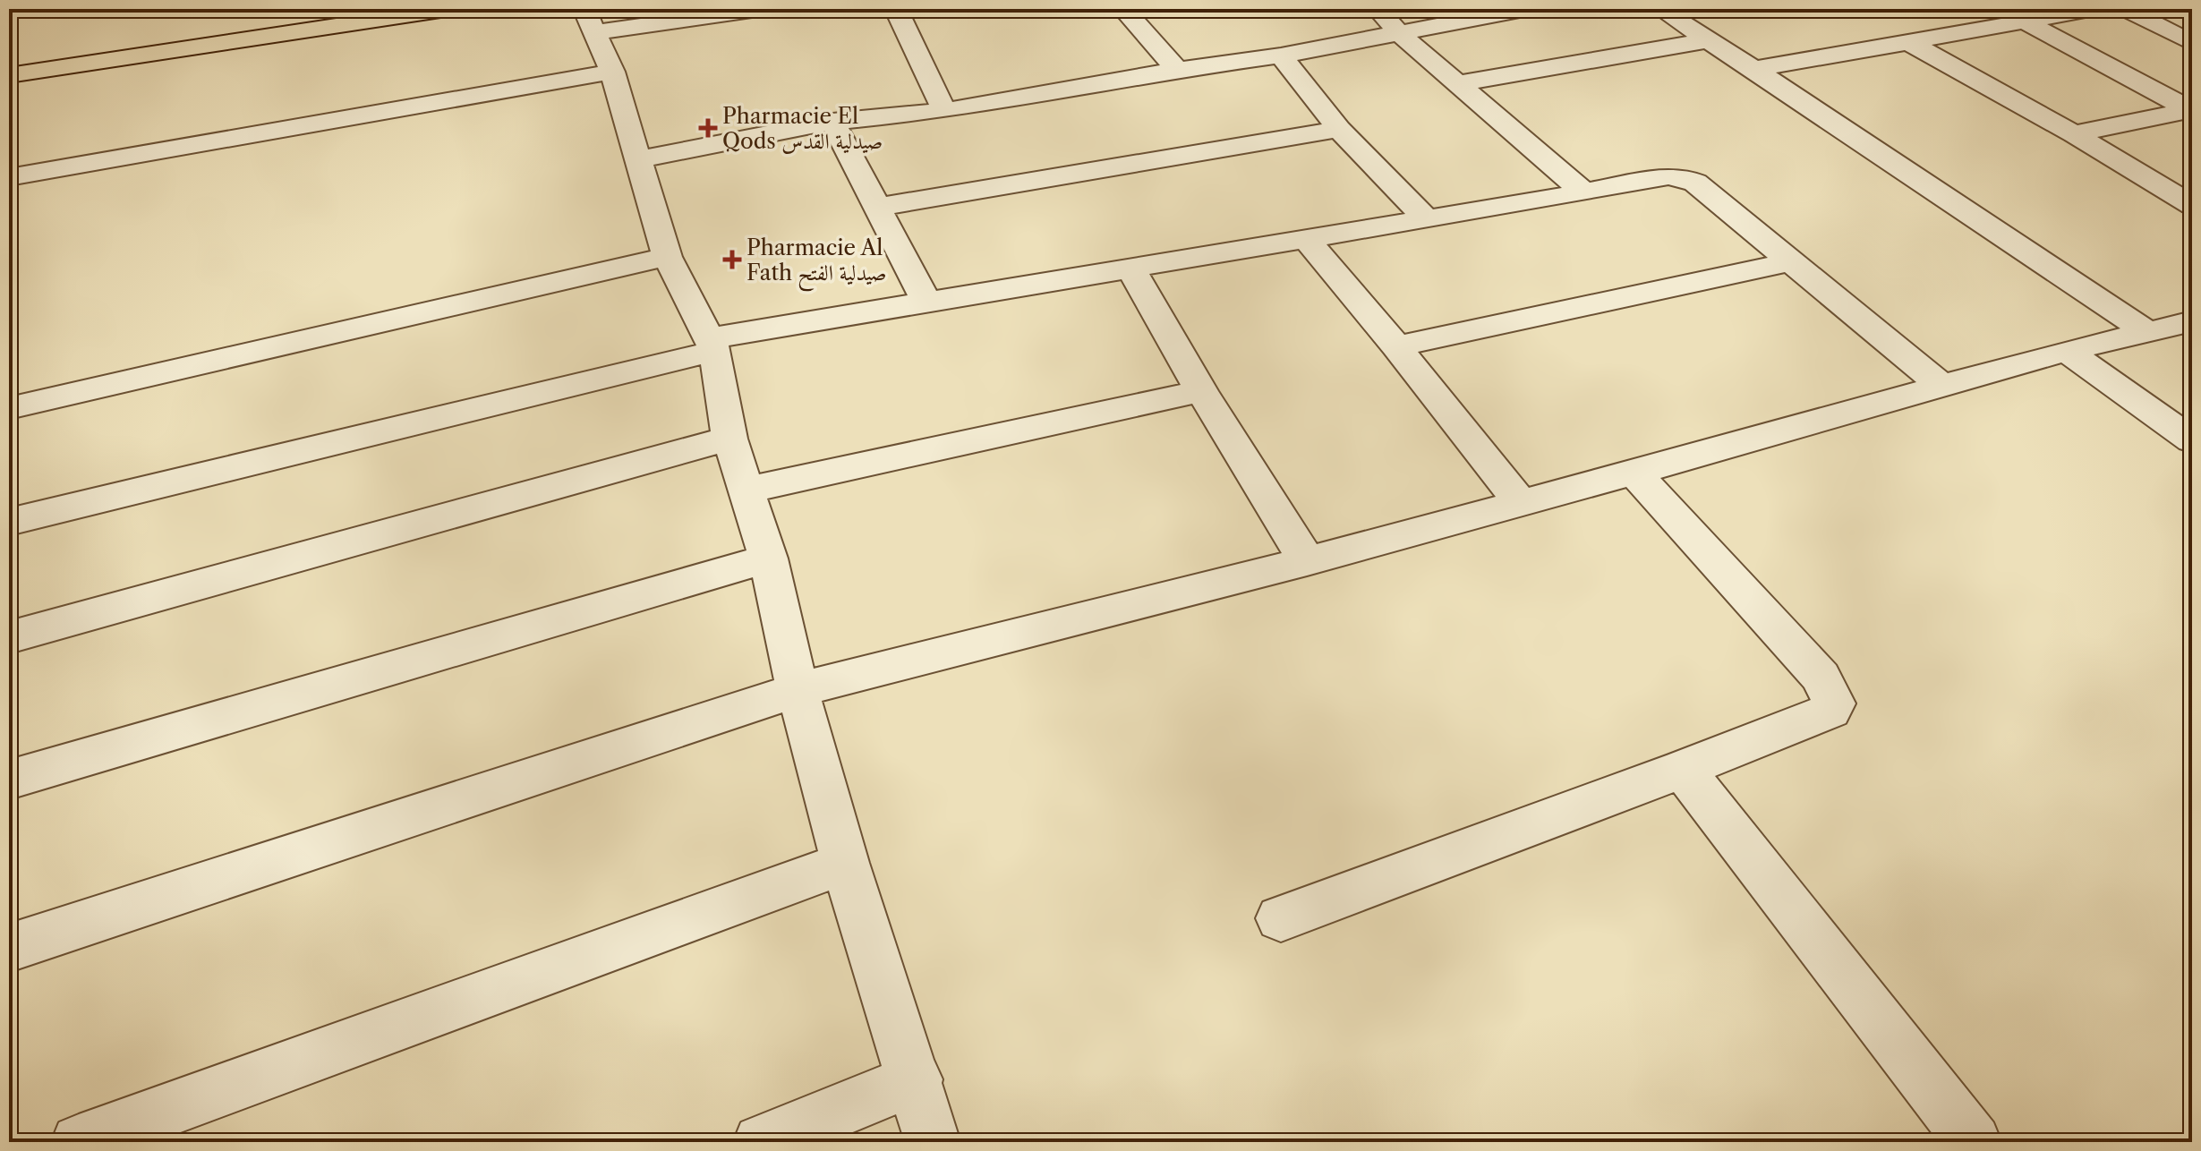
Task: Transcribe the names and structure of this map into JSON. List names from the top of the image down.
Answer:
{
  "places": {
    "health": ["Pharmacie El Qods صيدلية القدس", "Pharmacie Al Fath صيدلية الفتح"]
  }
}
